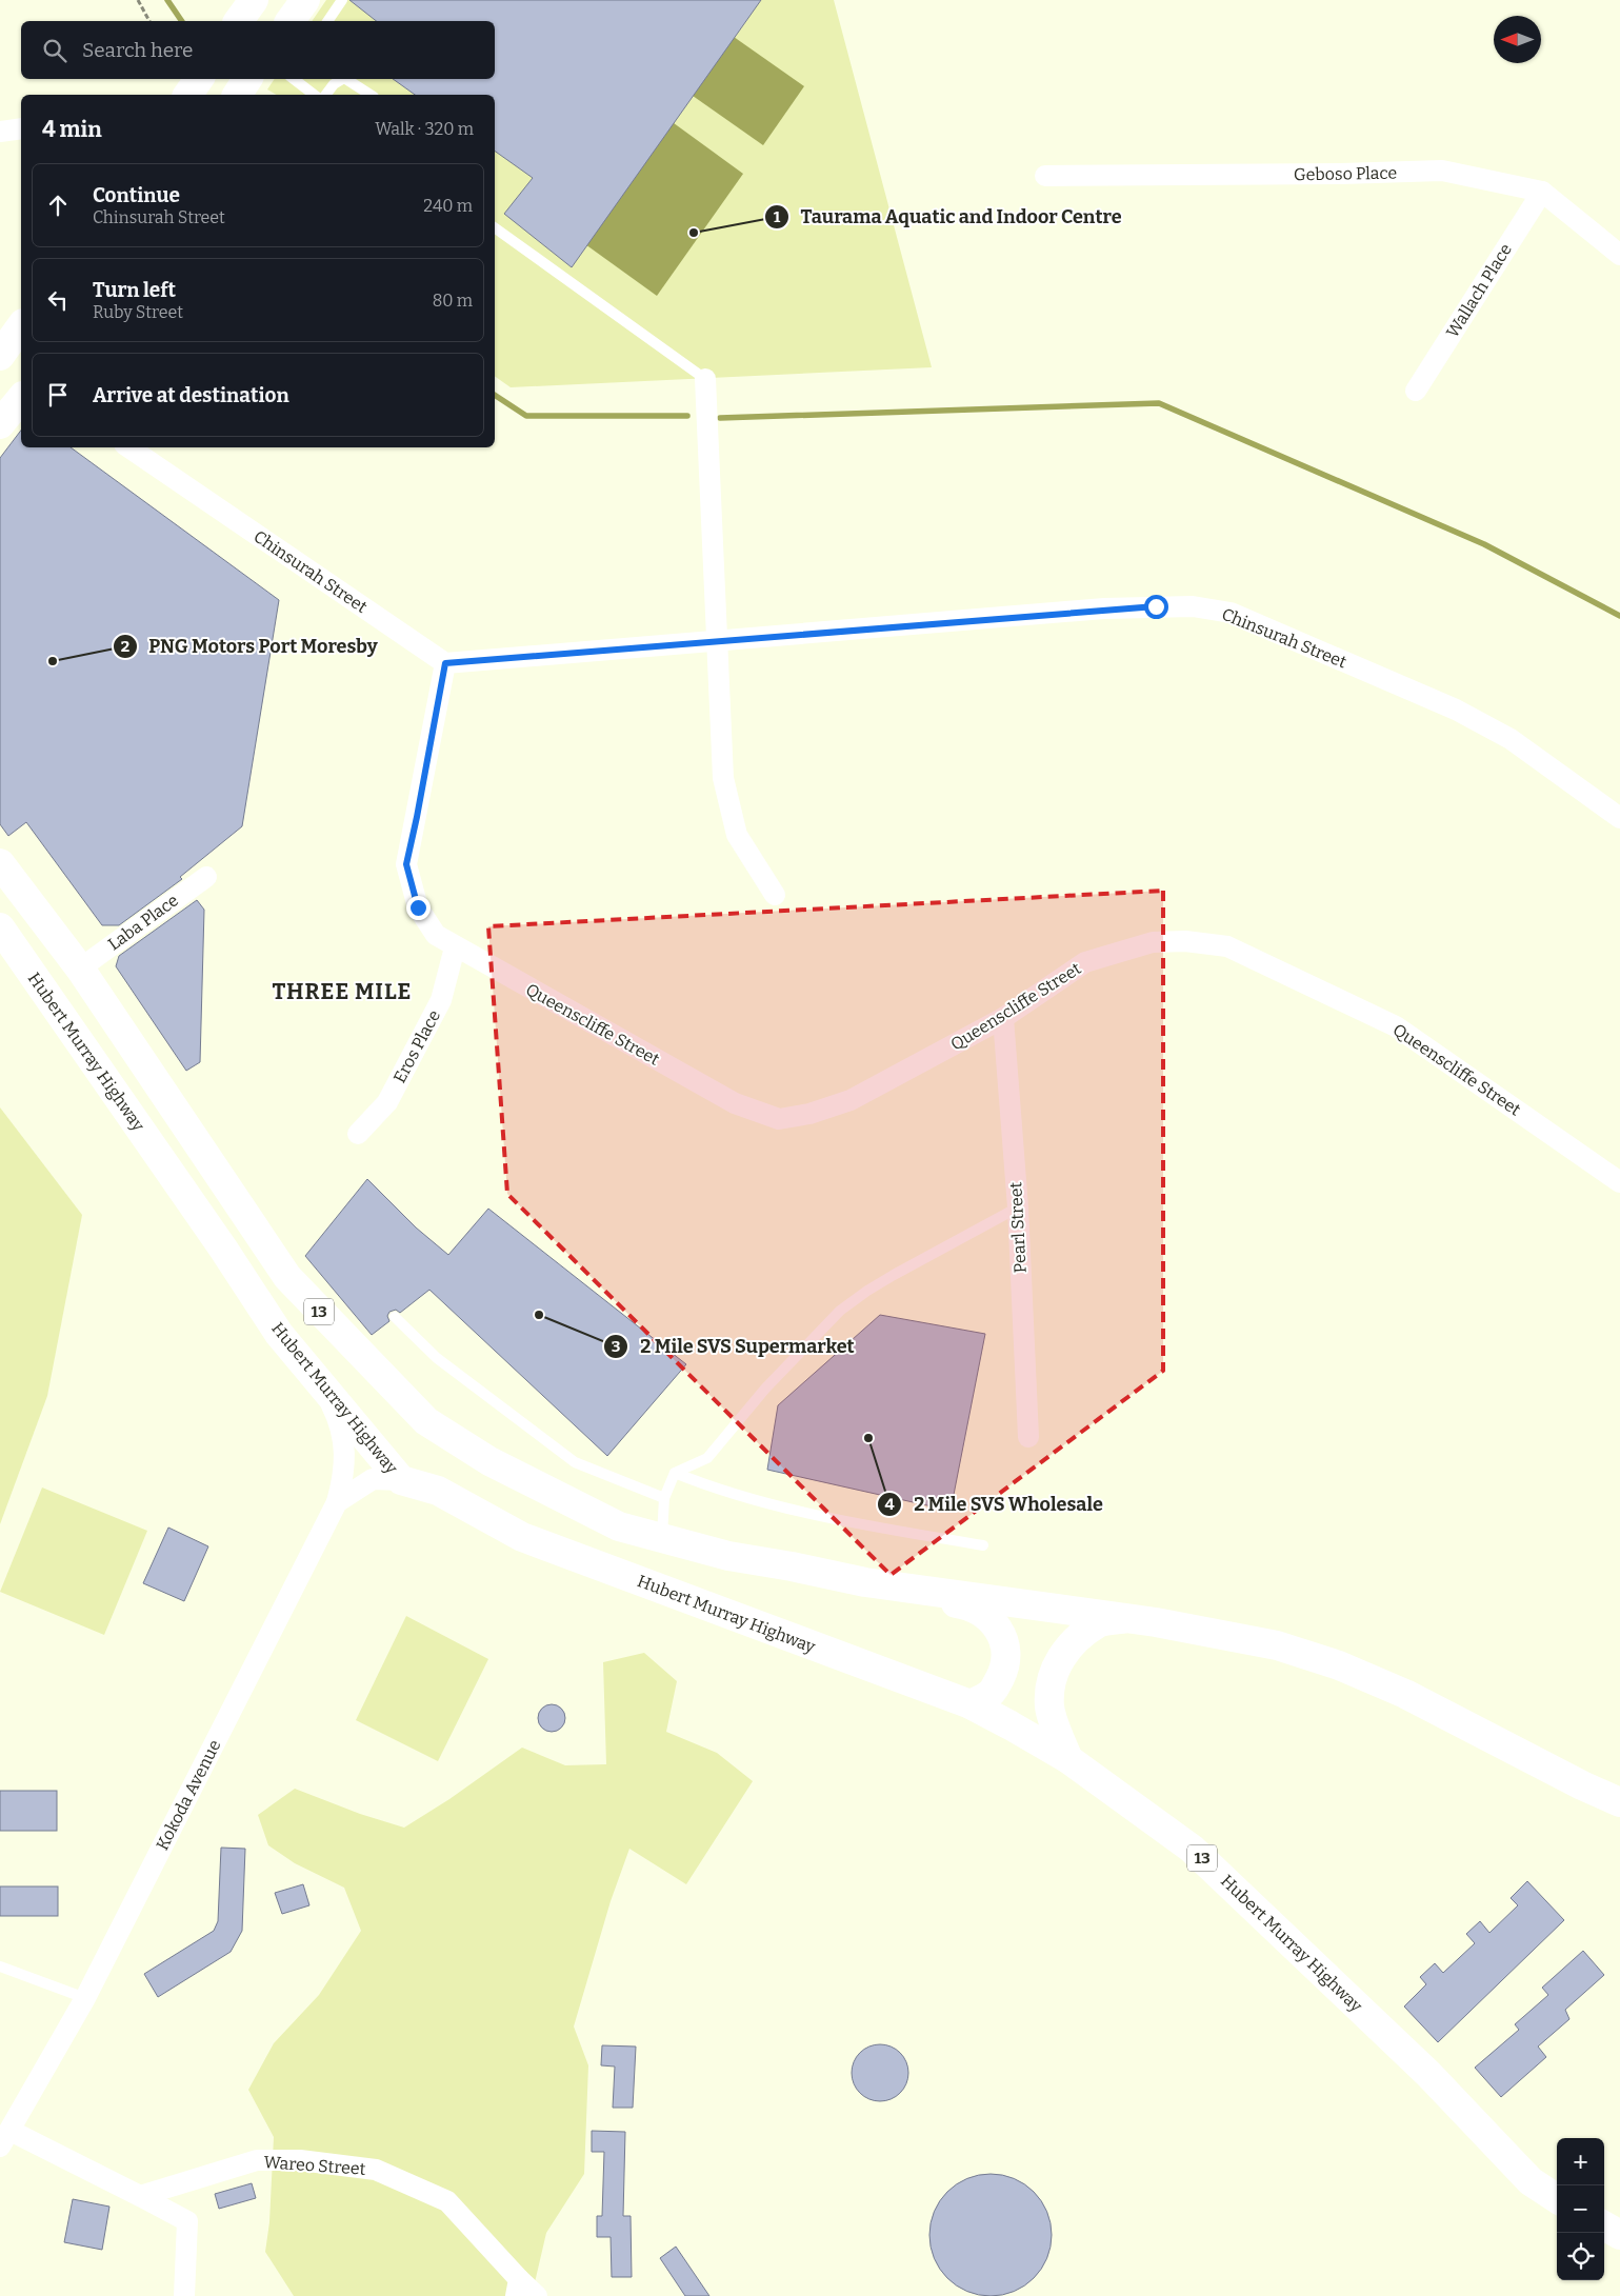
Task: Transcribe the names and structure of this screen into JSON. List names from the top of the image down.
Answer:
{
  "streets": {
    "main road": ["Hubert Murray Highway", "13"],
    "street": [
      "Geboso Place",
      "Wallach Place",
      "Chinsurah Street",
      "Laba Place",
      "Queenscliffe Street",
      "Eros Place",
      "Pearl Street",
      "Kokoda Avenue",
      "Wareo Street"
    ]
  },
  "crossings": [
    ["Geboso Place", "Wallach Place"],
    ["Chinsurah Street", "Queenscliffe Street"],
    ["Laba Place", "13"],
    ["Queenscliffe Street", "Eros Place"],
    ["Queenscliffe Street", "Pearl Street"],
    ["Hubert Murray Highway", "Kokoda Avenue"]
  ],
  "districts": ["THREE MILE"],
  "places": [
    "Taurama Aquatic and Indoor Centre",
    "PNG Motors Port Moresby",
    "2 Mile SVS Supermarket",
    "2 Mile SVS Wholesale"
  ],
  "north": "left",
  "page": {
    "search": "Search here",
    "heading": ["4 min", "Walk · 320 m"],
    "list": [
      ["Continue", "Chinsurah Street", "240 m"],
      ["Turn left", "Ruby Street", "80 m"],
      "Arrive at destination"
    ],
    "map_buttons": ["+", "−"]
  }
}
